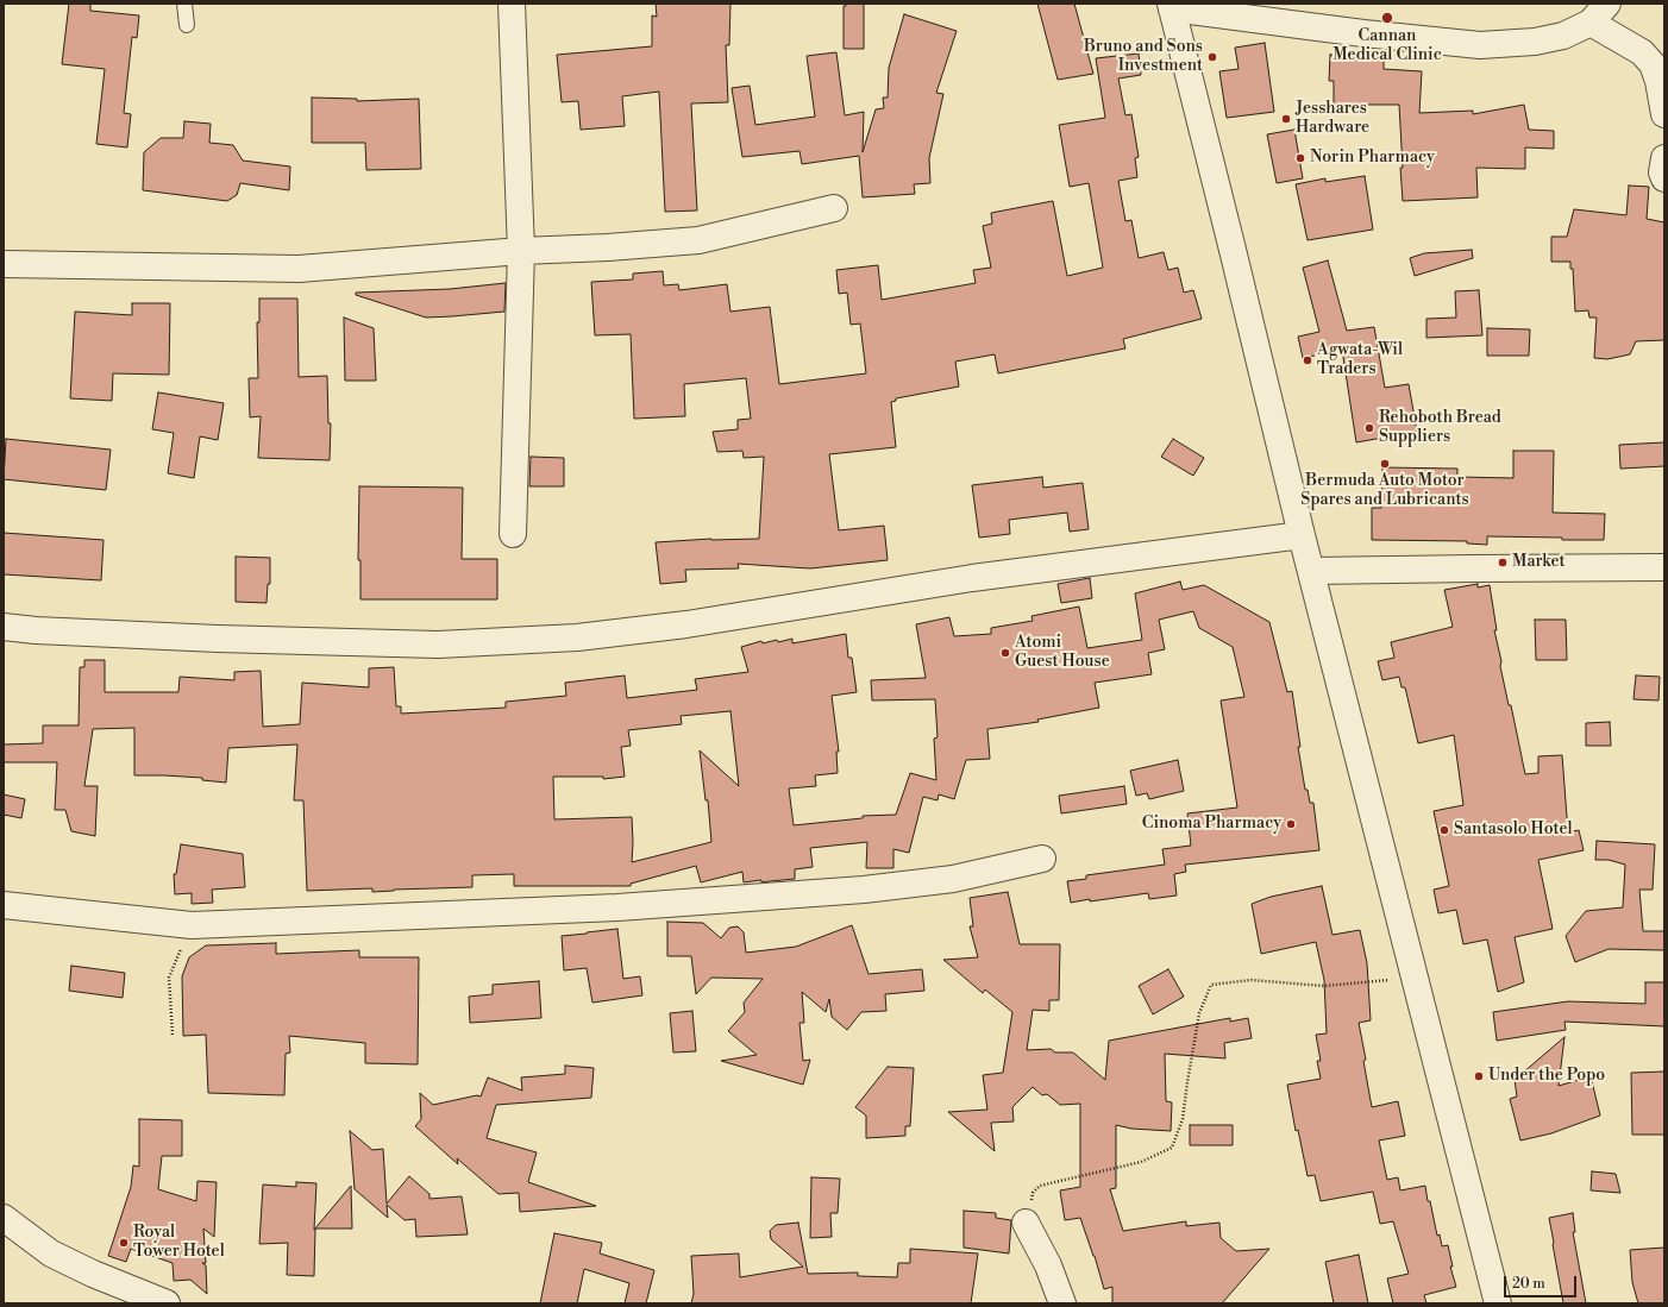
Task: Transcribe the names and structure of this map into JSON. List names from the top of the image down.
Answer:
{
  "places": [
    "Cannan Medical Clinic",
    "Bruno and Sons Investment",
    "Jesshares Hardware",
    "Norin Pharmacy",
    "Agwata-Wil Traders",
    "Rehoboth Bread Suppliers",
    "Bermuda Auto Motor Spares and Lubricants",
    "Market",
    "Atomi Guest House",
    "Cinoma Pharmacy",
    "Santasolo Hotel",
    "Under the Popo",
    "Royal Tower Hotel"
  ],
  "scale_bar": "20 m"
}
